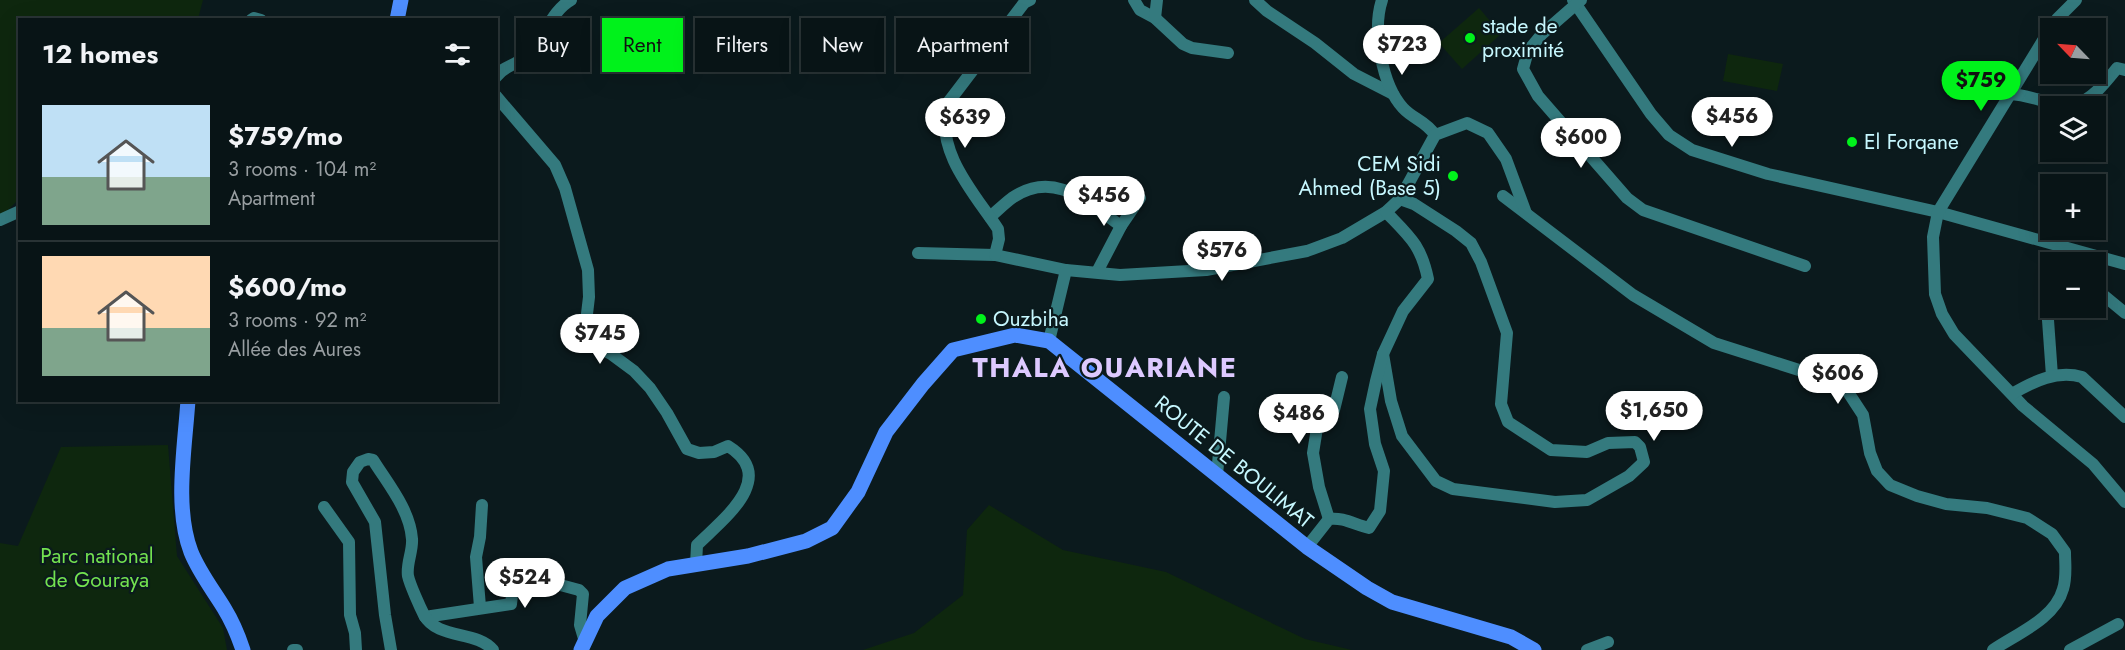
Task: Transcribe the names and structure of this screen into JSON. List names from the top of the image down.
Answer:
{
  "streets": {
    "main road": ["ROUTE DE BOULIMAT"]
  },
  "districts": ["THALA OUARIANE"],
  "parks": ["Parc national de Gouraya"],
  "places": [
    "stade de proximité",
    "El Forqane",
    "CEM Sidi Ahmed (Base 5)",
    "Ouzbiha"
  ],
  "north": "top left",
  "page": {
    "map_buttons": ["+", "−"],
    "chip": [
      "Buy",
      "Rent",
      "Filters",
      "New",
      "Apartment"
    ],
    "heading": "12 homes",
    "price": [
      "$723",
      "$759",
      "$456",
      "$639",
      "$600",
      "$456",
      "$576",
      "$745",
      "$606",
      "$1,650",
      "$486",
      "$524"
    ],
    "list": [
      {
        "name": "$759/mo",
        "note": "3 rooms · 104 m² · Apartment"
      },
      {
        "name": "$600/mo",
        "note": "3 rooms · 92 m² · Allée des Aures"
      }
    ]
  }
}
